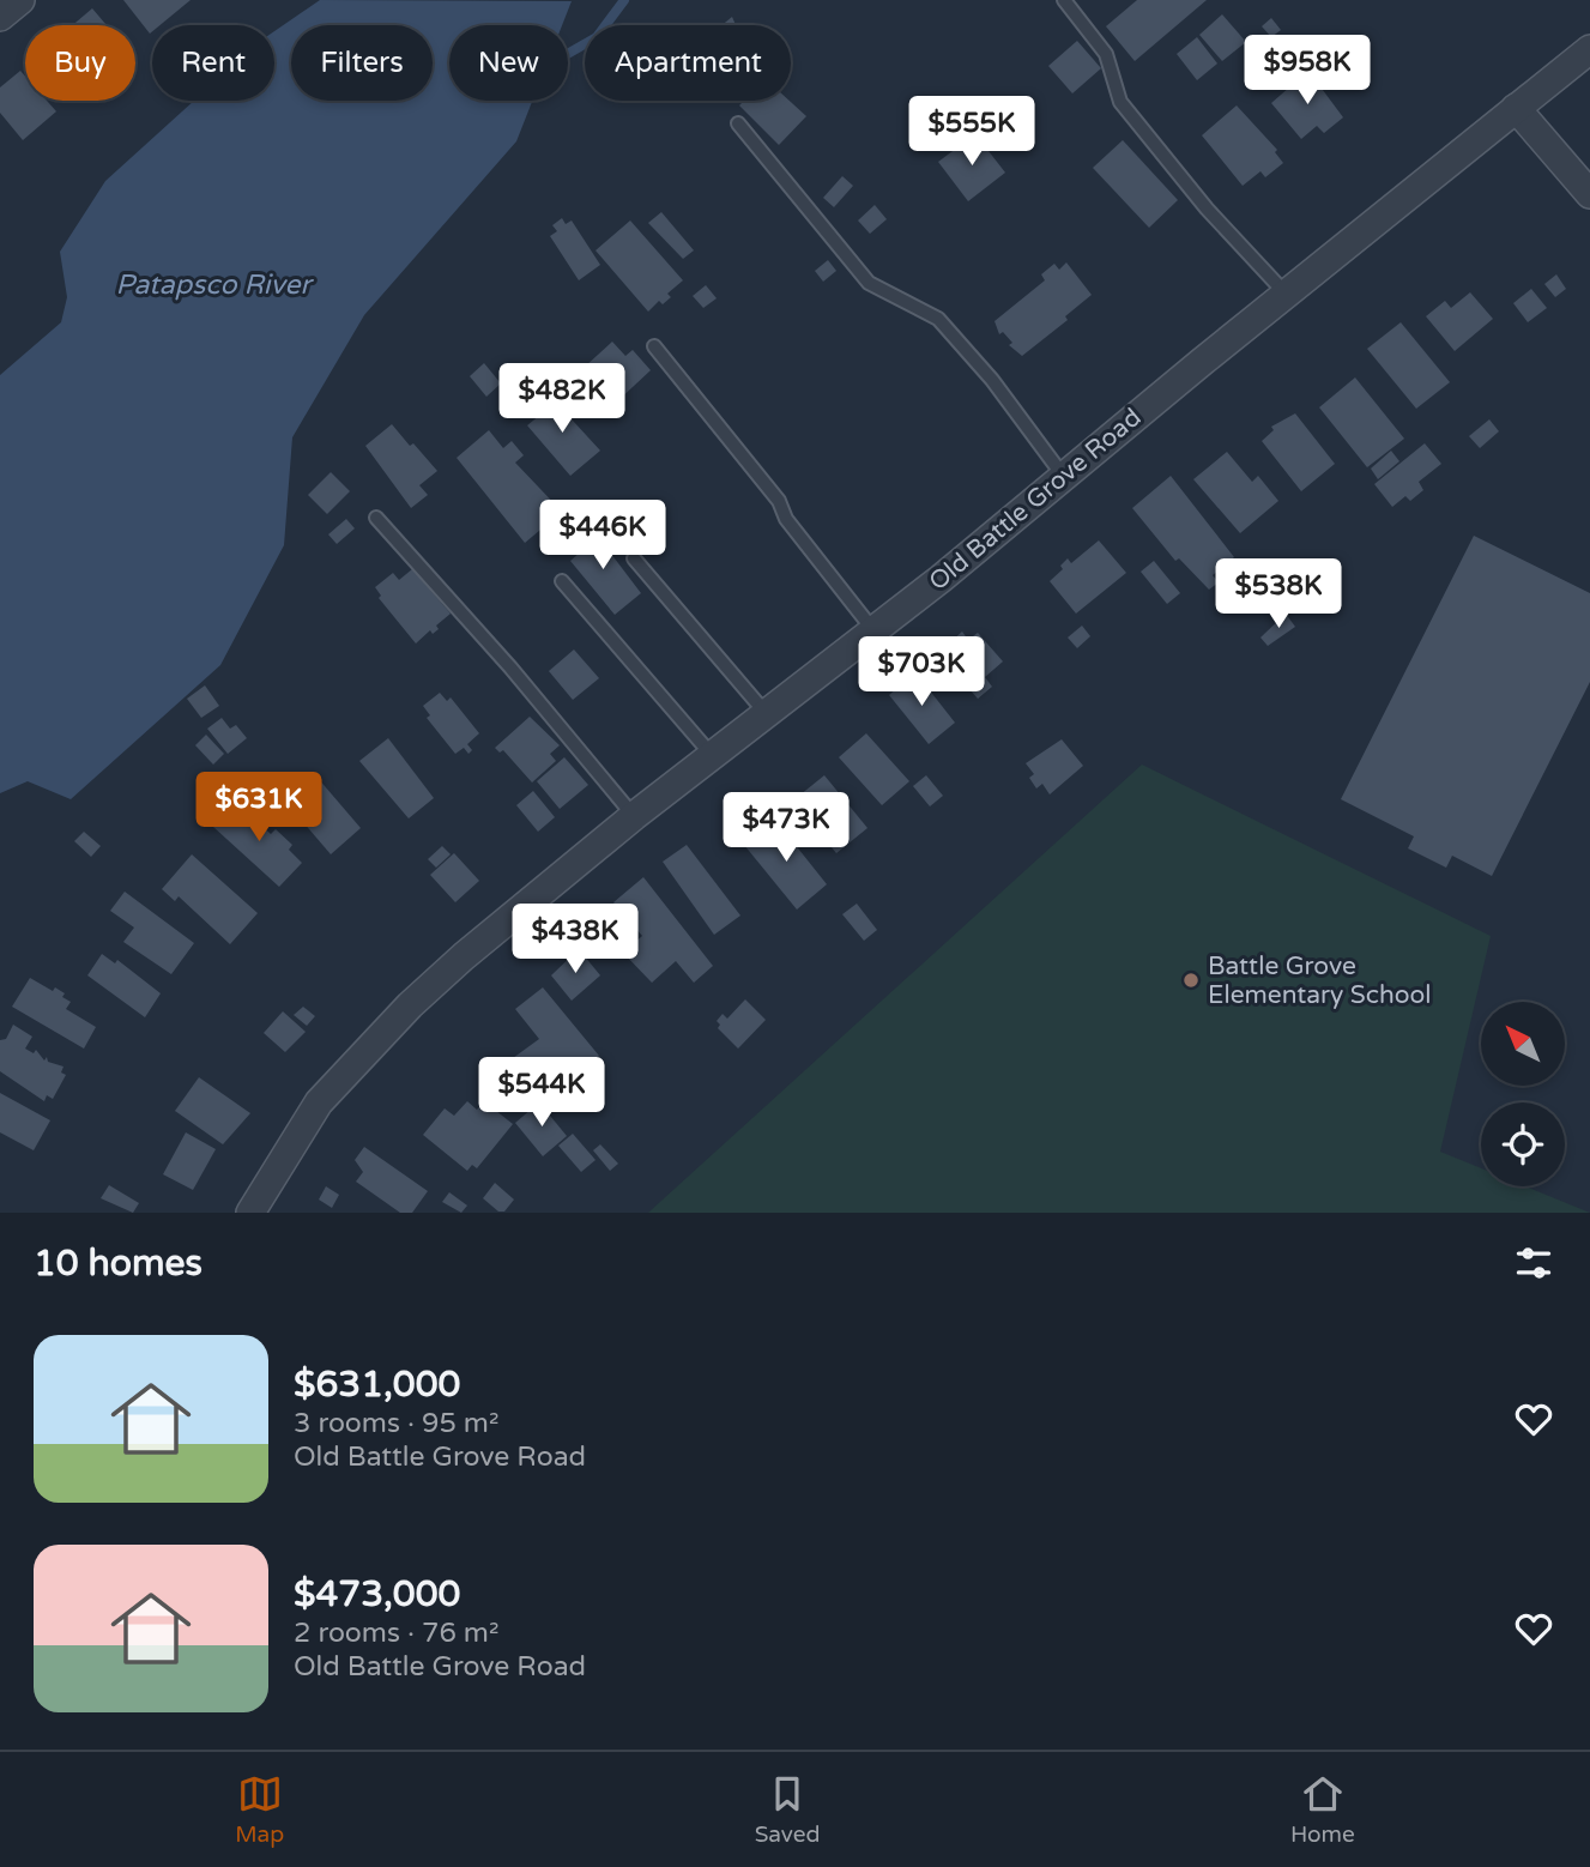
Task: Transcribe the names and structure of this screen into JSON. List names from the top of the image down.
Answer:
{
  "streets": {
    "street": ["Old Battle Grove Road"]
  },
  "water": ["Patapsco River"],
  "places": ["Battle Grove Elementary School"],
  "north": "top left",
  "page": {
    "chip": [
      "Buy",
      "Rent",
      "Filters",
      "New",
      "Apartment"
    ],
    "price": [
      "$958K",
      "$555K",
      "$482K",
      "$446K",
      "$538K",
      "$703K",
      "$631K",
      "$473K",
      "$438K",
      "$544K"
    ],
    "heading": "10 homes",
    "list": [
      {
        "name": "$631,000",
        "note": "3 rooms · 95 m² · Old Battle Grove Road"
      },
      {
        "name": "$473,000",
        "note": "2 rooms · 76 m² · Old Battle Grove Road"
      }
    ],
    "tabs": ["Map", "Saved", "Home"]
  }
}
